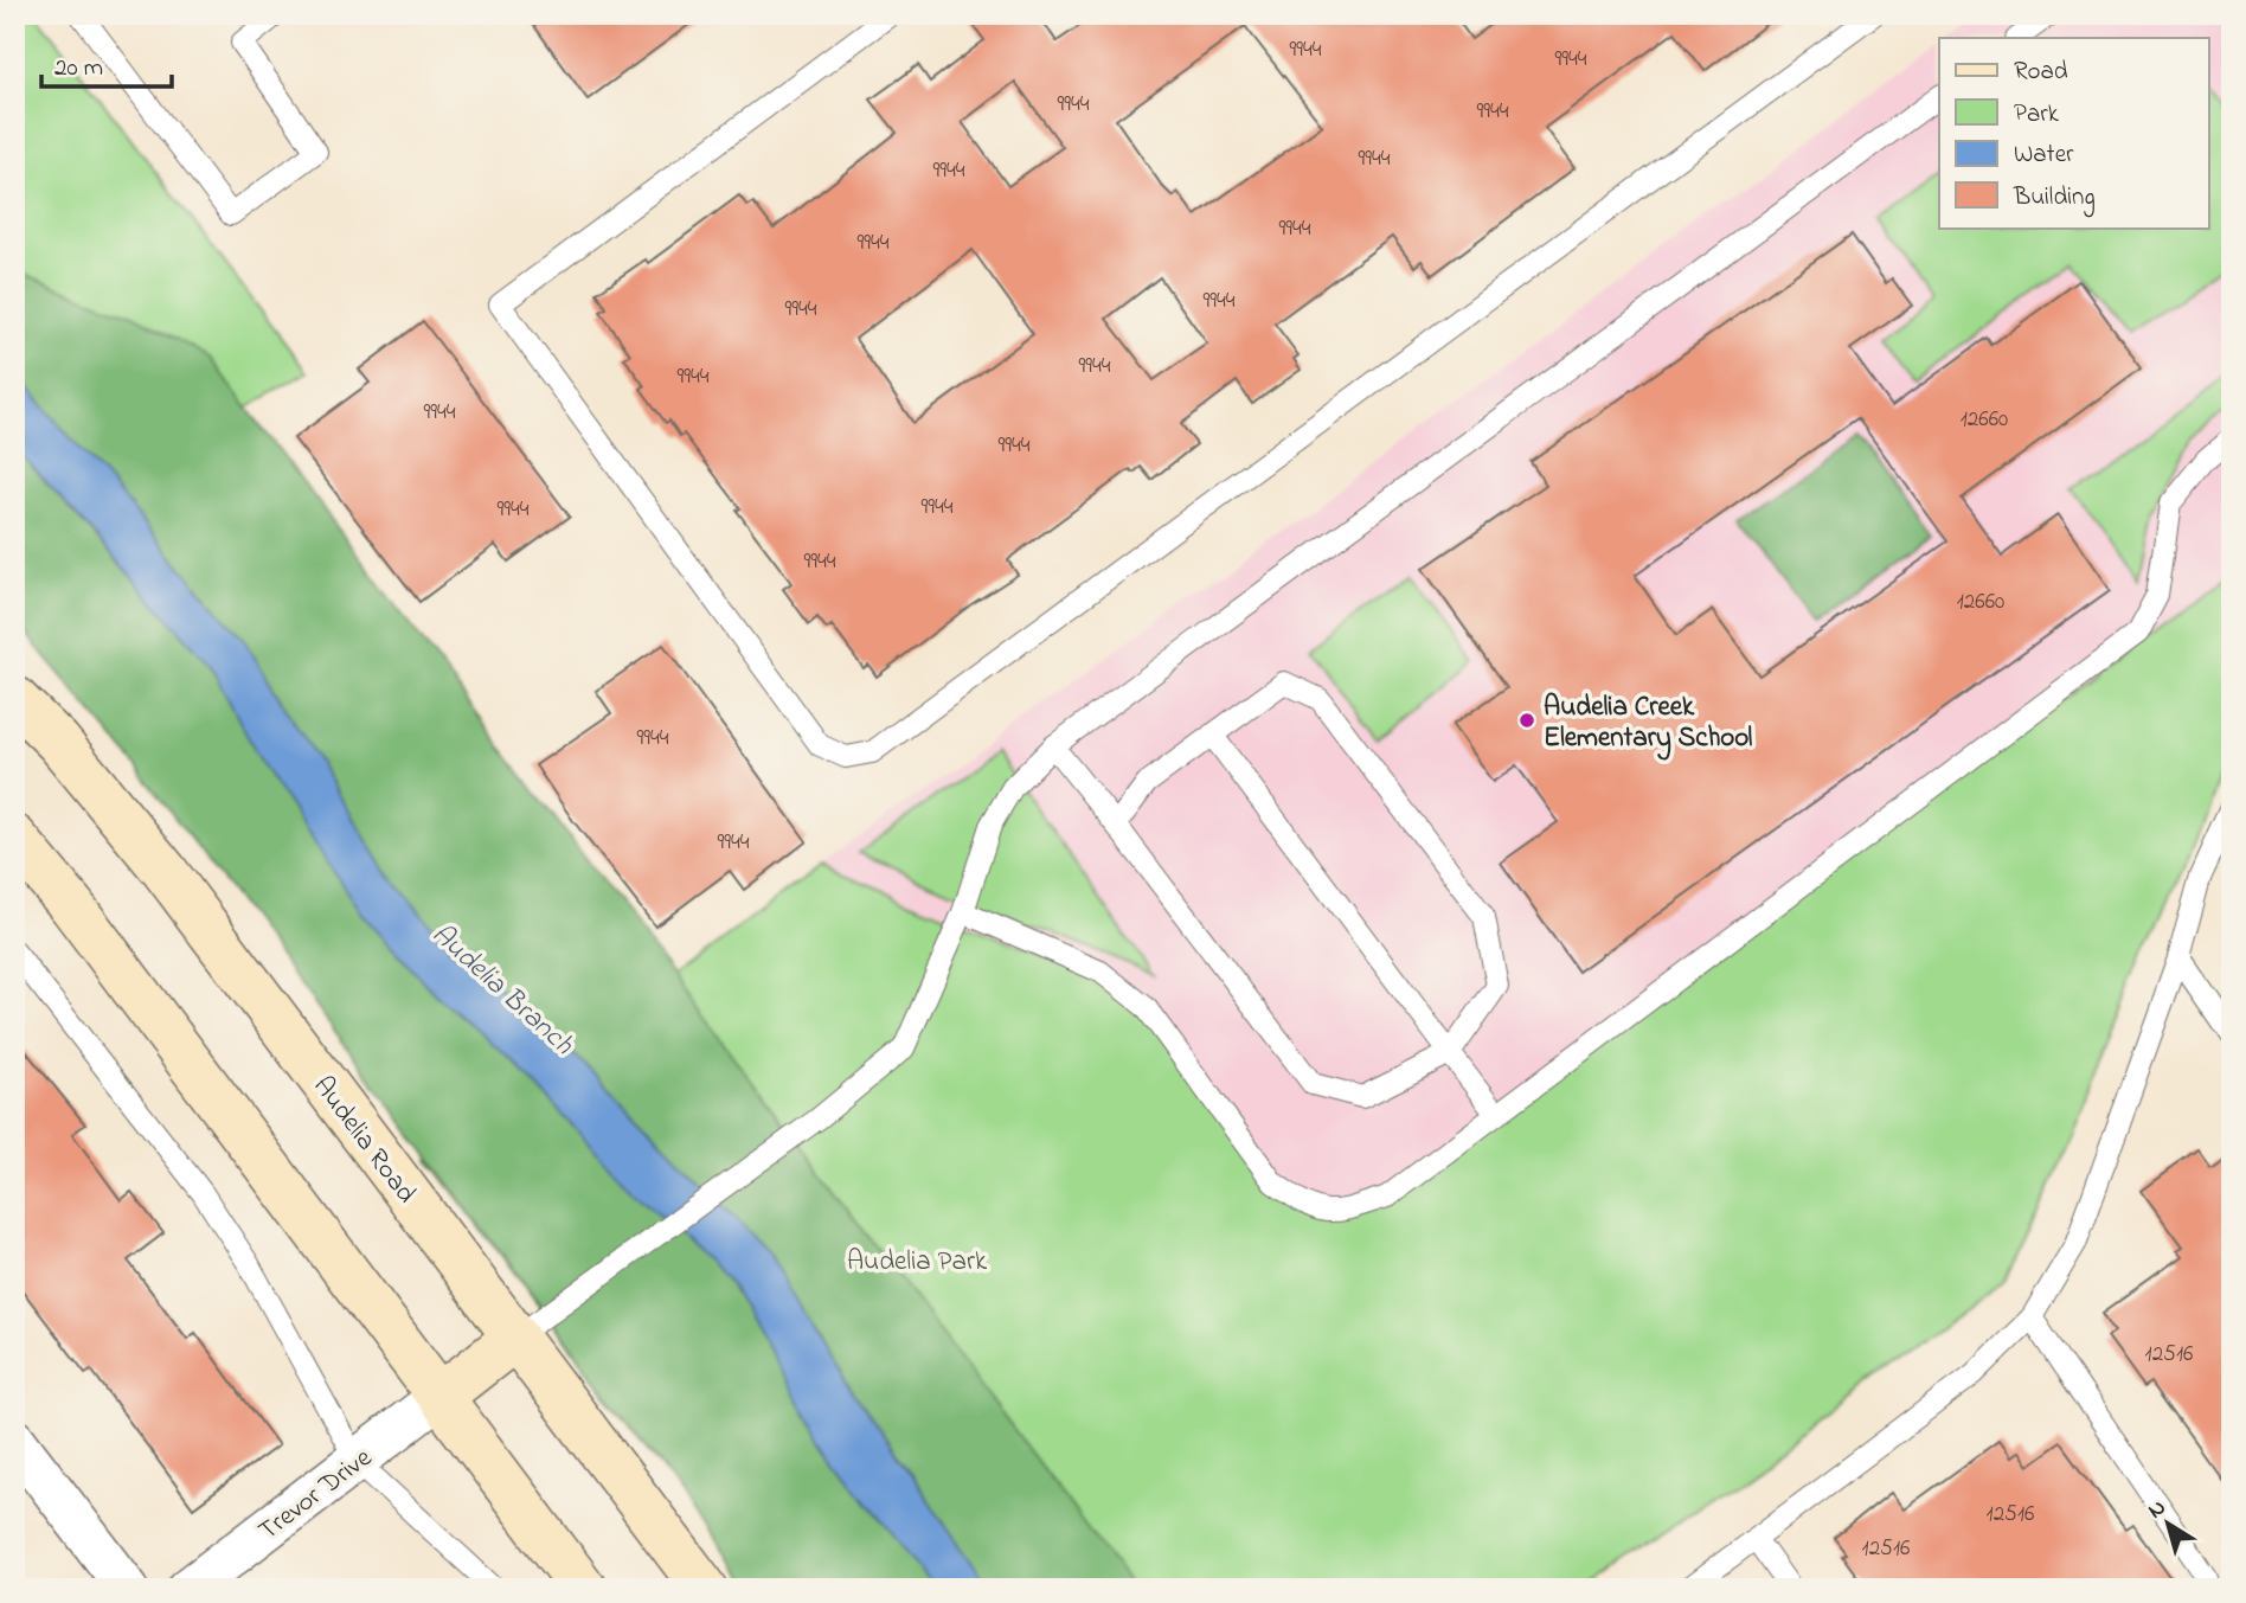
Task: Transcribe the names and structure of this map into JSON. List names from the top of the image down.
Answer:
{
  "streets": {
    "main road": ["Audelia Road"],
    "street": ["Trevor Drive"]
  },
  "water": ["Audelia Branch"],
  "parks": ["Audelia Park"],
  "places": ["Audelia Creek Elementary School"],
  "house_numbers": [
    "9944",
    "9944",
    "9944",
    "9944",
    "9944",
    "9944",
    "9944",
    "9944",
    "9944",
    "9944",
    "9944",
    "9944",
    "9944",
    "12660",
    "9944",
    "9944",
    "9944",
    "9944",
    "12660",
    "9944",
    "9944",
    "12516",
    "12516",
    "12516"
  ],
  "legend": [
    "Road",
    "Park",
    "Water",
    "Building"
  ],
  "scale_bar": "20 m",
  "north": "top left"
}
